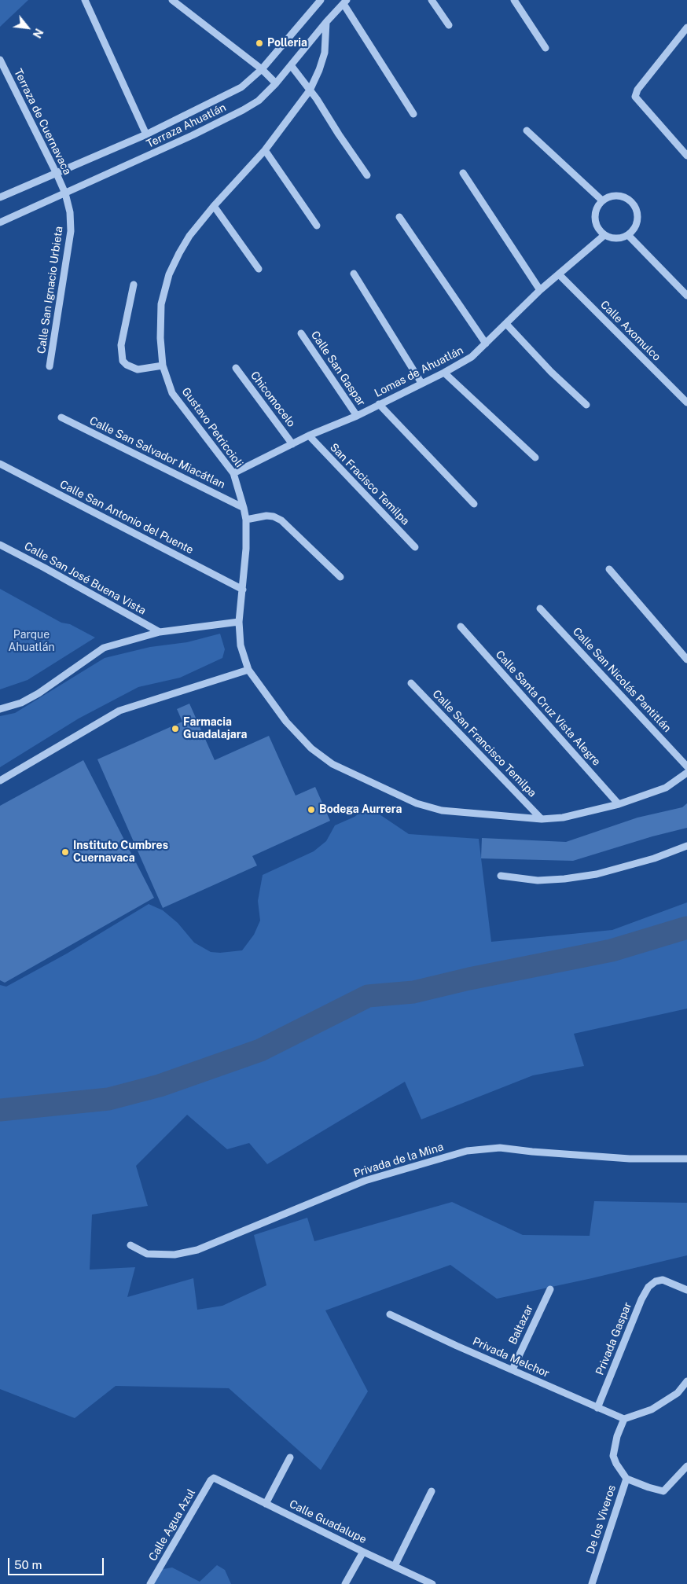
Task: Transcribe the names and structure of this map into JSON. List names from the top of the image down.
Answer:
{
  "streets": {
    "street": [
      "Terraza de Cuernavaca",
      "Terraza Ahuatlán",
      "Calle San Ignacio Urbieta",
      "Calle Axomulco",
      "Calle San Gaspar",
      "Lomas de Ahuatlán",
      "Chicomocelo",
      "Gustavo Petriccioli",
      "Calle San Salvador Miacátlan",
      "San Fracisco Temilpa",
      "Calle San Antonio del Puente",
      "Calle San José Buena Vista",
      "Calle San Nicolás Pantitlán",
      "Calle Santa Cruz Vista Alegre",
      "Calle San Francisco Temilpa",
      "Privada de la Mina",
      "Baltazar",
      "Privada Gaspar",
      "Privada Melchor",
      "De los Viveros",
      "Calle Guadalupe",
      "Calle Agua Azul"
    ]
  },
  "crossings": [
    ["Terraza de Cuernavaca", "Terraza Ahuatlán"],
    ["Terraza de Cuernavaca", "Calle San Ignacio Urbieta"],
    ["Terraza Ahuatlán", "Calle San Ignacio Urbieta"],
    ["Terraza Ahuatlán", "Gustavo Petriccioli"],
    ["Calle Axomulco", "Lomas de Ahuatlán"],
    ["Calle San Gaspar", "Lomas de Ahuatlán"],
    ["Lomas de Ahuatlán", "Chicomocelo"],
    ["Lomas de Ahuatlán", "Gustavo Petriccioli"],
    ["Lomas de Ahuatlán", "San Fracisco Temilpa"],
    ["Gustavo Petriccioli", "Calle San Salvador Miacátlan"],
    ["Gustavo Petriccioli", "Calle San Antonio del Puente"],
    ["Gustavo Petriccioli", "Calle Santa Cruz Vista Alegre"],
    ["Gustavo Petriccioli", "Calle San Francisco Temilpa"],
    ["Baltazar", "Privada Melchor"],
    ["Privada Gaspar", "Privada Melchor"],
    ["Privada Melchor", "De los Viveros"],
    ["Calle Guadalupe", "Calle Agua Azul"]
  ],
  "parks": ["Parque Ahuatlán"],
  "places": [
    "Polleria",
    "Farmacia Guadalajara",
    "Bodega Aurrera",
    "Instituto Cumbres Cuernavaca"
  ],
  "scale_bar": "50 m",
  "north": "bottom right"
}
